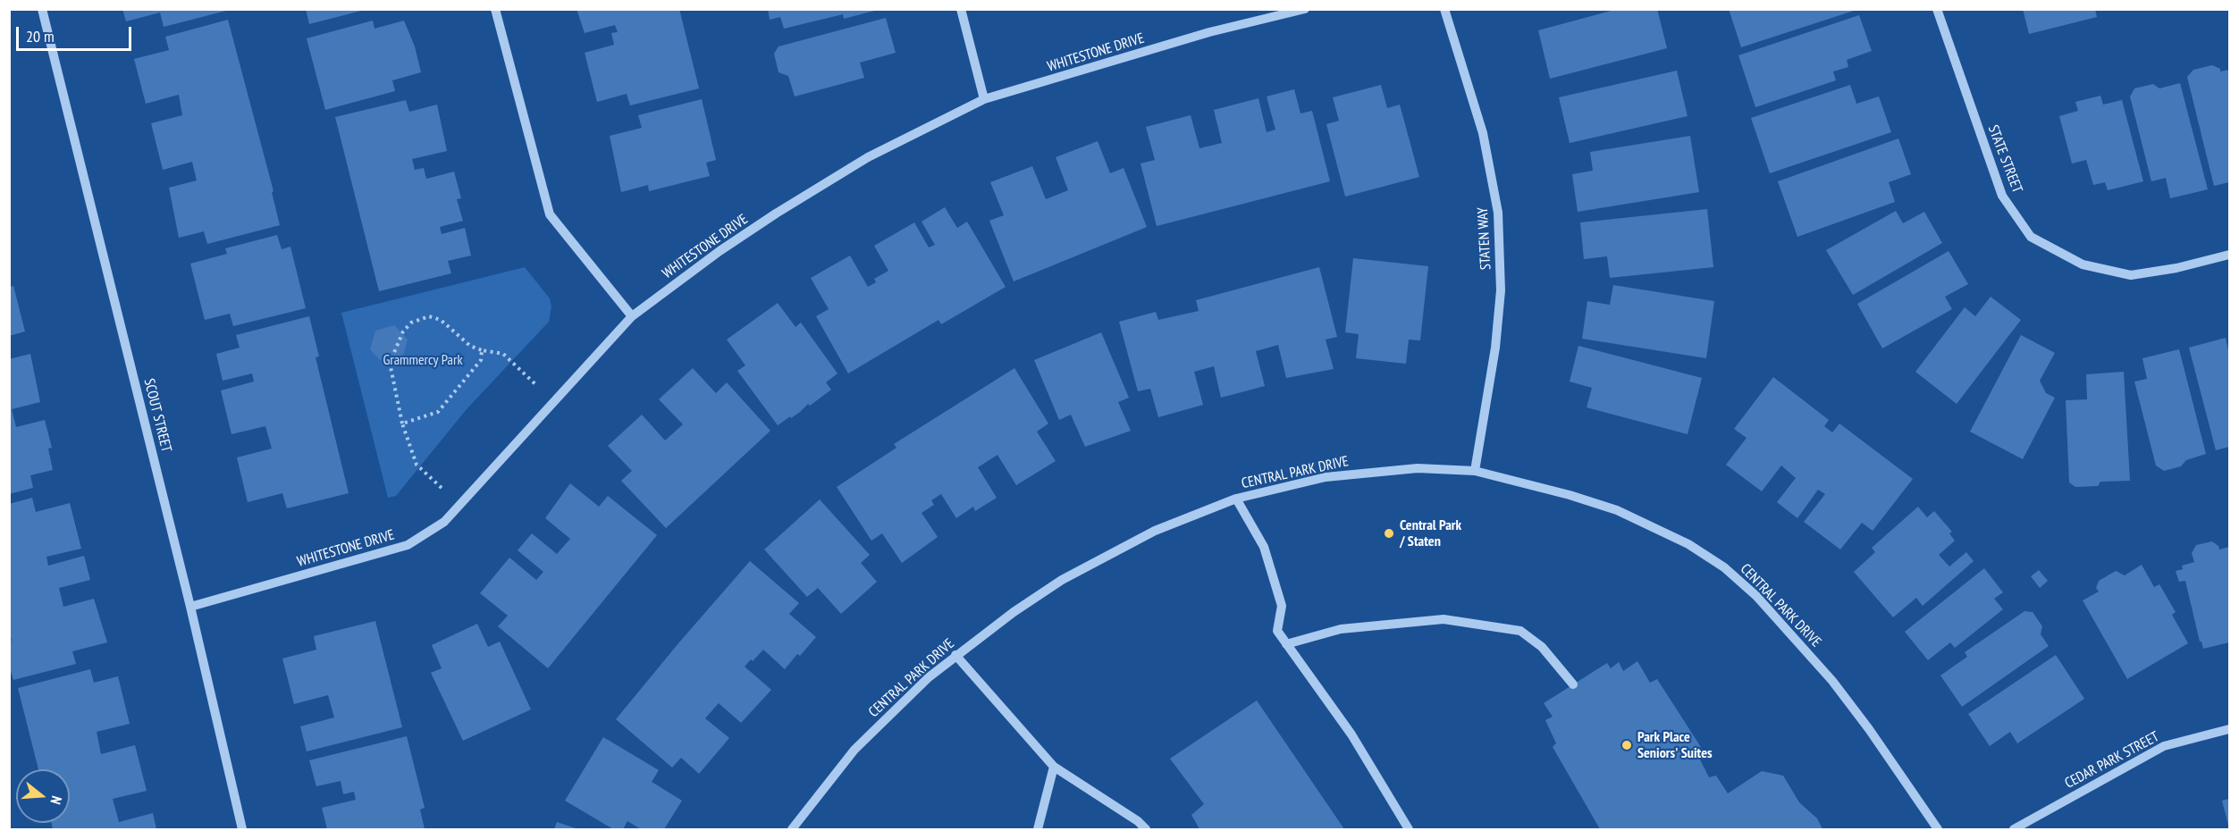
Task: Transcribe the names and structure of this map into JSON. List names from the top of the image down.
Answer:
{
  "streets": {
    "street": [
      "WHITESTONE DRIVE",
      "STATE STREET",
      "STATEN WAY",
      "SCOUT STREET",
      "CENTRAL PARK DRIVE",
      "CEDAR PARK STREET"
    ]
  },
  "crossings": [
    ["WHITESTONE DRIVE", "SCOUT STREET"],
    ["STATEN WAY", "CENTRAL PARK DRIVE"]
  ],
  "parks": ["Grammercy Park"],
  "places": ["Central Park / Staten", "Park Place Seniors' Suites"],
  "scale_bar": "20 m",
  "north": "right"
}
